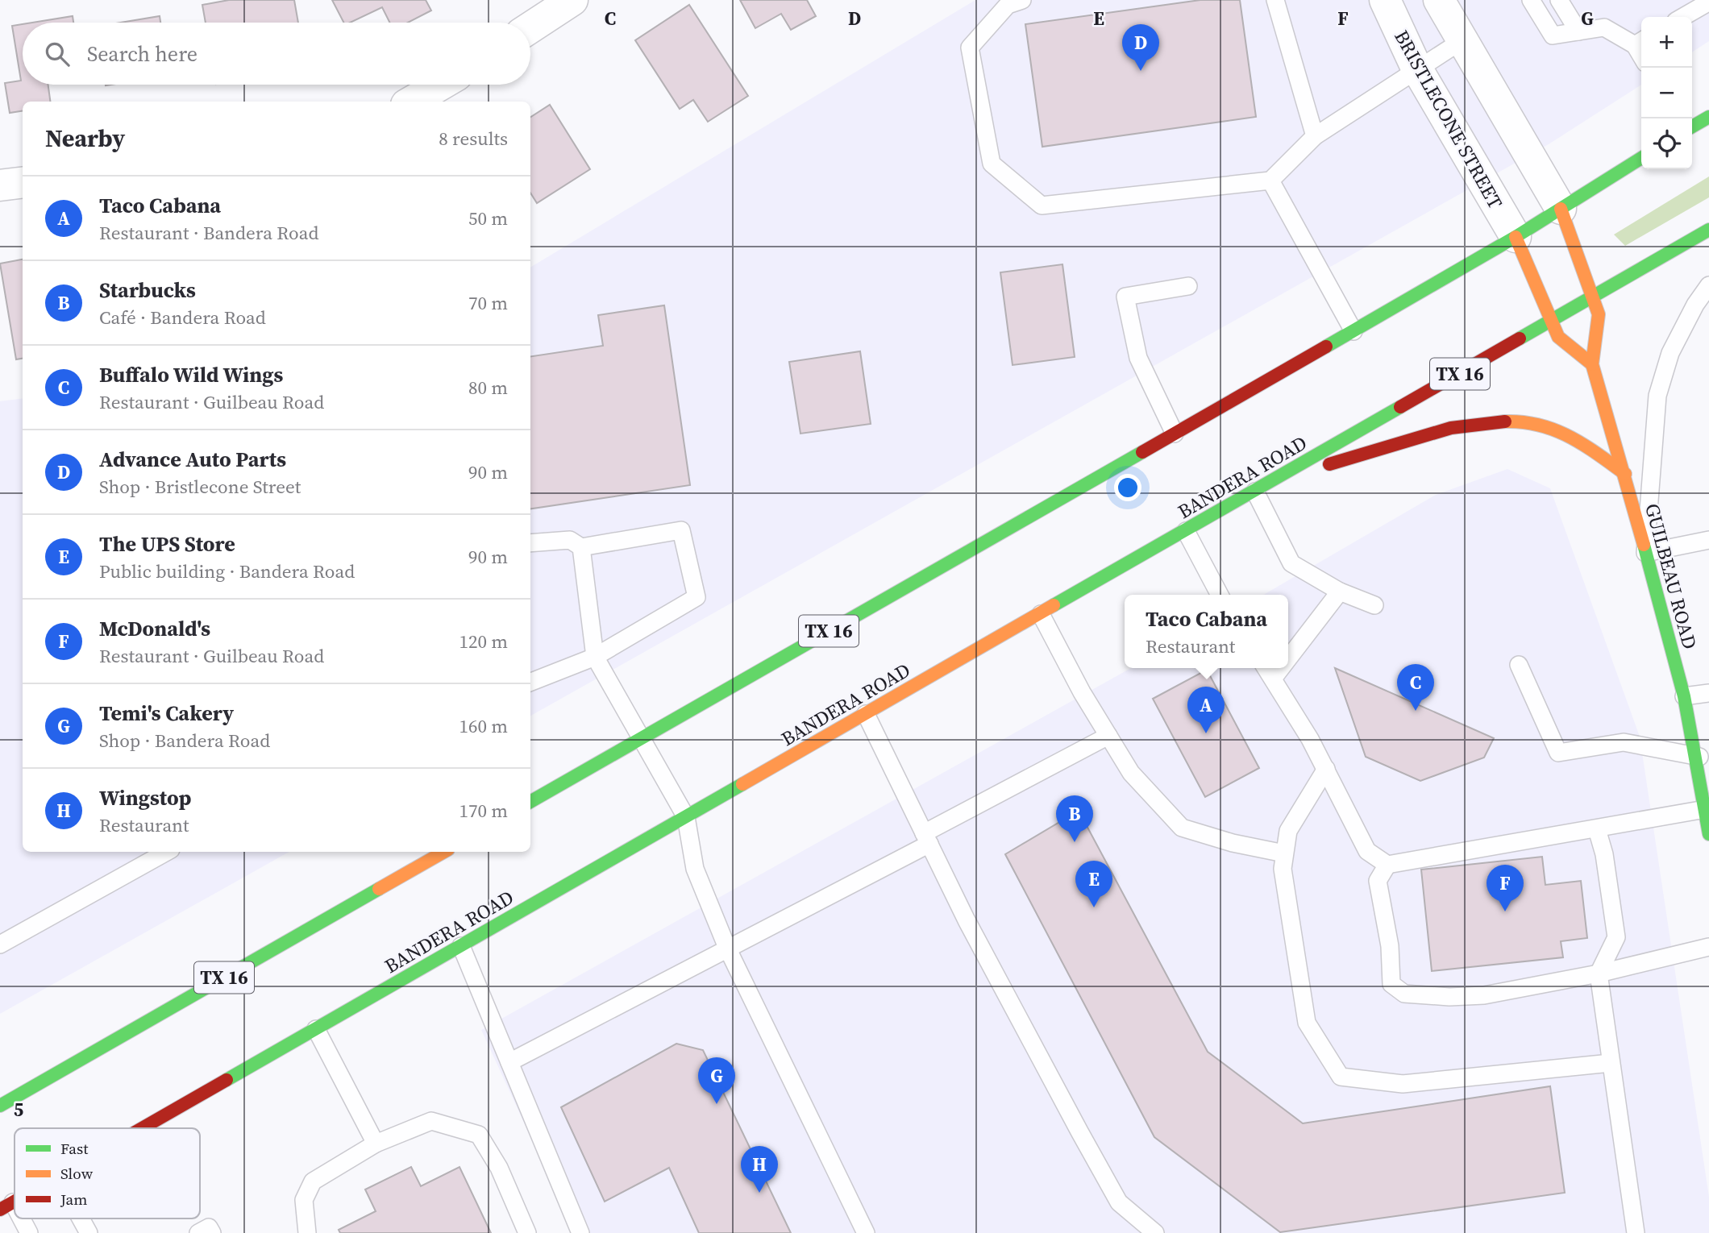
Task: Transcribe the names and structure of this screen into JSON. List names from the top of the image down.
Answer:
{
  "streets": {
    "main road": ["TX 16", "BANDERA ROAD", "GUILBEAU ROAD"],
    "street": ["BRISTLECONE STREET"]
  },
  "crossings": [
    ["BRISTLECONE STREET", "TX 16"]
  ],
  "legend": ["Fast", "Slow", "Jam"],
  "page": {
    "map_buttons": ["+", "−"],
    "search": "Search here",
    "pins": [
      "D",
      "C",
      "A",
      "B",
      "E",
      "F",
      "G",
      "H"
    ],
    "heading": ["Nearby", "8 results"],
    "list": [
      {
        "mark": "A",
        "name": "Taco Cabana",
        "note": "Restaurant · Bandera Road",
        "value": "50 m"
      },
      {
        "mark": "B",
        "name": "Starbucks",
        "note": "Café · Bandera Road",
        "value": "70 m"
      },
      {
        "mark": "C",
        "name": "Buffalo Wild Wings",
        "note": "Restaurant · Guilbeau Road",
        "value": "80 m"
      },
      {
        "mark": "D",
        "name": "Advance Auto Parts",
        "note": "Shop · Bristlecone Street",
        "value": "90 m"
      },
      {
        "mark": "E",
        "name": "The UPS Store",
        "note": "Public building · Bandera Road",
        "value": "90 m"
      },
      {
        "mark": "F",
        "name": "McDonald's",
        "note": "Restaurant · Guilbeau Road",
        "value": "120 m"
      },
      {
        "mark": "G",
        "name": "Temi's Cakery",
        "note": "Shop · Bandera Road",
        "value": "160 m"
      },
      {
        "mark": "H",
        "name": "Wingstop",
        "note": "Restaurant",
        "value": "170 m"
      }
    ],
    "popup": ["Taco Cabana", "Restaurant"]
  },
  "grid": {
    "columns": [
      "C",
      "D",
      "E",
      "F",
      "G"
    ],
    "rows": ["5"]
  }
}
